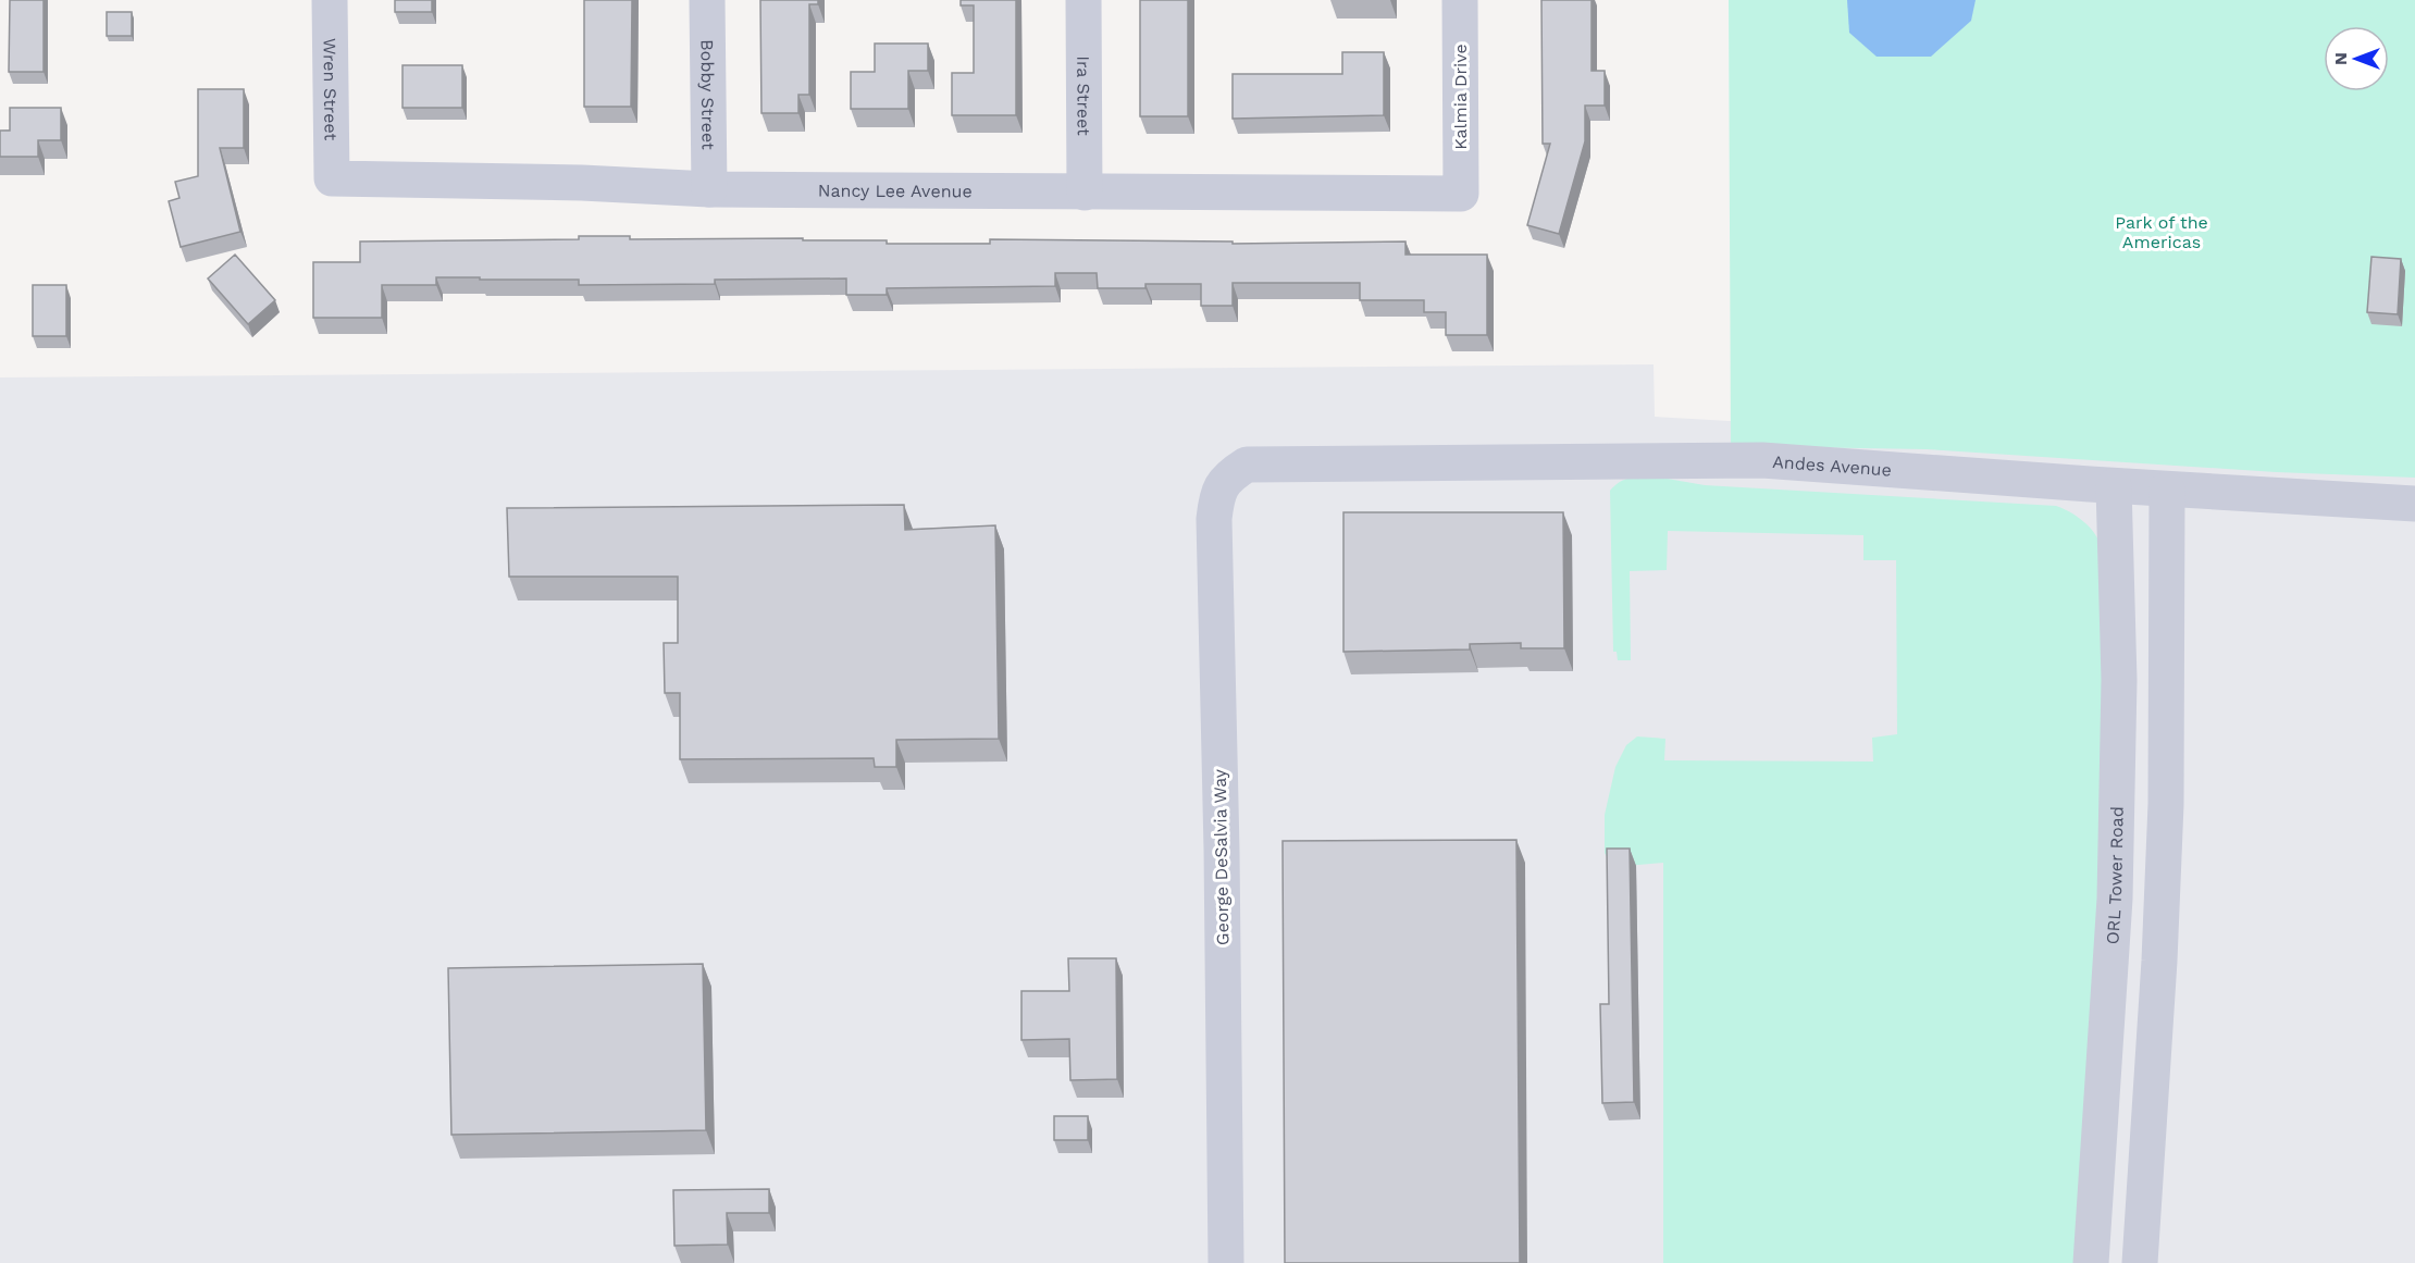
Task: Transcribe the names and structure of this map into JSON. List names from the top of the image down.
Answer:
{
  "streets": {
    "street": [
      "Wren Street",
      "Bobby Street",
      "Ira Street",
      "Kalmia Drive",
      "Nancy Lee Avenue",
      "Andes Avenue",
      "George DeSalvia Way",
      "ORL Tower Road"
    ]
  },
  "crossings": [
    ["Wren Street", "Nancy Lee Avenue"],
    ["Bobby Street", "Nancy Lee Avenue"],
    ["Ira Street", "Nancy Lee Avenue"],
    ["Kalmia Drive", "Nancy Lee Avenue"],
    ["Andes Avenue", "George DeSalvia Way"],
    ["Andes Avenue", "ORL Tower Road"]
  ],
  "parks": ["Park of the Americas"],
  "north": "left"
}
